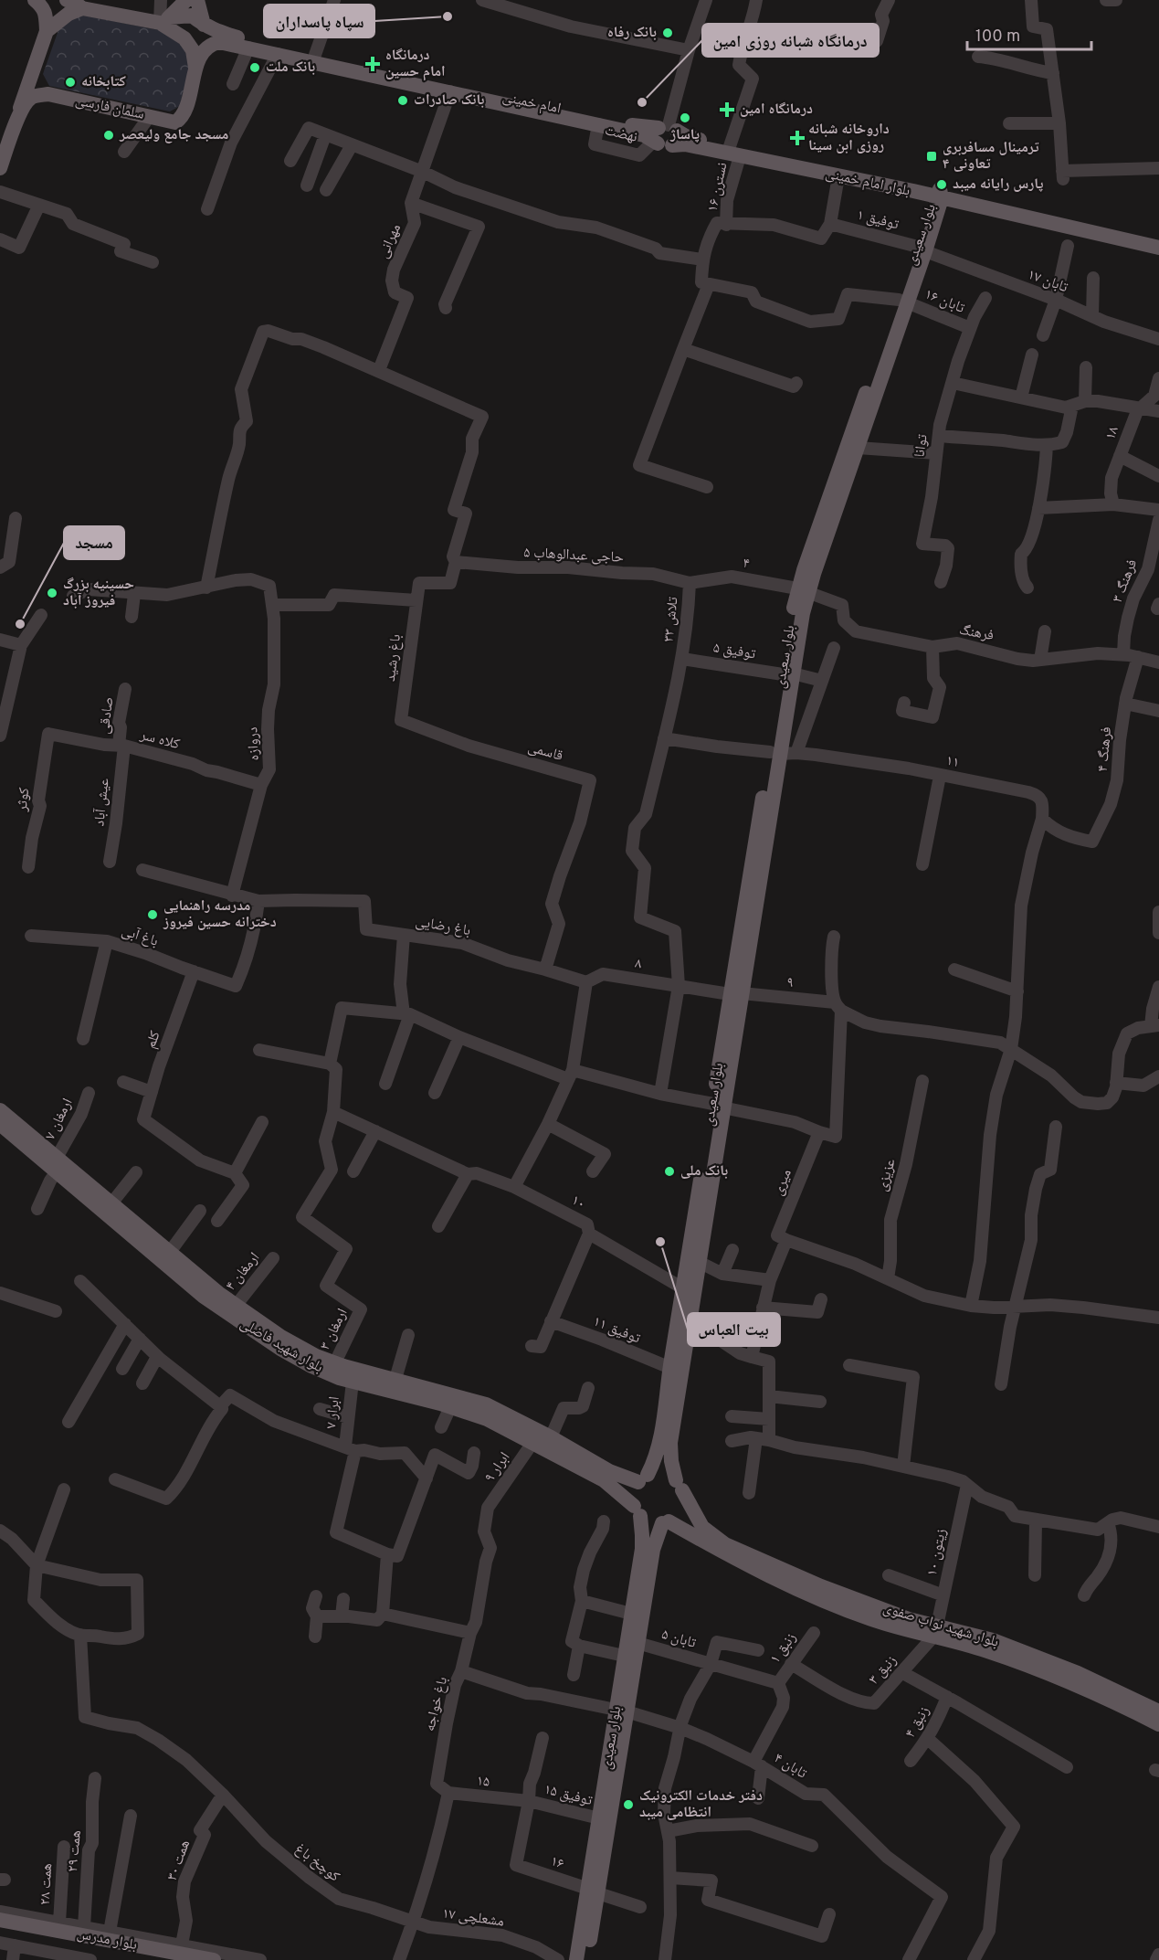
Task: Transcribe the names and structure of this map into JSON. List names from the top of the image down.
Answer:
{
  "streets": {
    "main road": [
      "امام خمینی",
      "سلمان فارسی",
      "بلوار امام خمینی",
      "بلوار سعیدی",
      "بلوار شهید فاضلی",
      "بلوار شهید نواب صفوی",
      "بلوار مدرس"
    ],
    "street": [
      "نسترن ۱۶",
      "توفیق ۱",
      "مهرانی",
      "تابان ۱۷",
      "تابان ۱۶",
      "۱۸",
      "توانا",
      "حاجی عبدالوهاب ۵",
      "۴",
      "فرهنگ ۳",
      "تلاش ۳۳",
      "فرهنگ",
      "توفیق ۵",
      "باغ رشید",
      "صادقی",
      "کلاه سر",
      "دروازه",
      "فرهنگ ۴",
      "قاسمی",
      "۱۱",
      "کوثر",
      "عیش آباد",
      "باغ رضایی",
      "باغ آبی",
      "۸",
      "۹",
      "کلم",
      "ارمغان ۷",
      "عزیزی",
      "میری",
      "۱۰",
      "ارمغان ۴",
      "ارمغان ۳",
      "توفیق ۱۱",
      "ابرار ۷",
      "ابرار ۹",
      "زیتون ۱۰",
      "تابان ۵",
      "زنبق ۱",
      "زنبق ۳",
      "باغ خواجه",
      "زنبق ۴",
      "تابان ۴",
      "۱۵",
      "توفیق ۱۵",
      "همت ۲۹",
      "همت ۳۰",
      "کوچخ باغ",
      "۱۶",
      "همت ۲۸",
      "مشعلچی ۱۷"
    ]
  },
  "crossings": [
    ["امام خمینی", "بلوار امام خمینی"],
    ["امام خمینی", "مهرانی"],
    ["بلوار امام خمینی", "نسترن ۱۶"],
    ["بلوار امام خمینی", "بلوار سعیدی"],
    ["توفیق ۱", "بلوار سعیدی"],
    ["توفیق ۱", "تابان ۱۷"],
    ["بلوار سعیدی", "تابان ۱۷"],
    ["بلوار سعیدی", "تابان ۱۶"],
    ["بلوار سعیدی", "۴"],
    ["بلوار سعیدی", "فرهنگ"],
    ["بلوار سعیدی", "توفیق ۵"],
    ["بلوار سعیدی", "۱۱"],
    ["بلوار سعیدی", "۸"],
    ["بلوار سعیدی", "۹"],
    ["بلوار سعیدی", "۱۰"],
    ["بلوار سعیدی", "توفیق ۱۱"],
    ["بلوار سعیدی", "بلوار شهید فاضلی"],
    ["بلوار سعیدی", "بلوار شهید نواب صفوی"],
    ["بلوار سعیدی", "تابان ۵"],
    ["بلوار سعیدی", "تابان ۴"],
    ["بلوار سعیدی", "توفیق ۱۵"],
    ["بلوار سعیدی", "۱۶"],
    ["تابان ۱۶", "توانا"],
    ["حاجی عبدالوهاب ۵", "۴"],
    ["حاجی عبدالوهاب ۵", "تلاش ۳۳"],
    ["۴", "تلاش ۳۳"],
    ["۴", "فرهنگ"],
    ["فرهنگ ۳", "فرهنگ"],
    ["تلاش ۳۳", "توفیق ۵"],
    ["تلاش ۳۳", "۱۱"],
    ["تلاش ۳۳", "۸"],
    ["فرهنگ", "فرهنگ ۴"],
    ["باغ رشید", "قاسمی"],
    ["صادقی", "کلاه سر"],
    ["صادقی", "عیش آباد"],
    ["کلاه سر", "دروازه"],
    ["کلاه سر", "کوثر"],
    ["کلاه سر", "عیش آباد"],
    ["فرهنگ ۴", "۱۱"],
    ["قاسمی", "باغ رضایی"],
    ["باغ رضایی", "باغ آبی"],
    ["باغ آبی", "کلم"],
    ["۸", "۹"],
    ["ارمغان ۷", "بلوار شهید فاضلی"],
    ["ارمغان ۴", "بلوار شهید فاضلی"],
    ["ارمغان ۳", "بلوار شهید فاضلی"],
    ["بلوار شهید فاضلی", "ابرار ۷"],
    ["بلوار شهید فاضلی", "ابرار ۹"],
    ["بلوار شهید فاضلی", "بلوار شهید نواب صفوی"],
    ["ابرار ۹", "باغ خواجه"],
    ["زیتون ۱۰", "بلوار شهید نواب صفوی"],
    ["زیتون ۱۰", "زنبق ۳"],
    ["بلوار شهید نواب صفوی", "زنبق ۳"],
    ["تابان ۵", "زنبق ۱"],
    ["زنبق ۱", "زنبق ۳"],
    ["باغ خواجه", "تابان ۴"],
    ["باغ خواجه", "۱۵"],
    ["۱۵", "توفیق ۱۵"],
    ["۱۵", "۱۶"],
    ["توفیق ۱۵", "۱۶"],
    ["همت ۳۰", "کوچخ باغ"],
    ["کوچخ باغ", "مشعلچی ۱۷"]
  ],
  "places": {
    "other": [
      "سپاه پاسداران",
      "بانک رفاه",
      "بانک ملت",
      "کتابخانه",
      "بانک صادرات",
      "درمانگاه شبانه روزی امین",
      "پاساژ",
      "مسجد جامع ولیعصر",
      "پارس رایانه میبد",
      "حسینیه بزرگ فیروز آباد",
      "مسجد",
      "مدرسه راهنمایی دخترانه حسین فیروز",
      "بانک ملی",
      "بیت العباس",
      "دفتر خدمات الکترونیک انتظامی میبد"
    ],
    "health": ["درمانگاه امام حسین", "درمانگاه امین", "داروخانه شبانه روزی ابن سینا"],
    "transit": ["ترمینال مسافربری تعاونی ۴"]
  },
  "scale_bar": "100 m"
}
